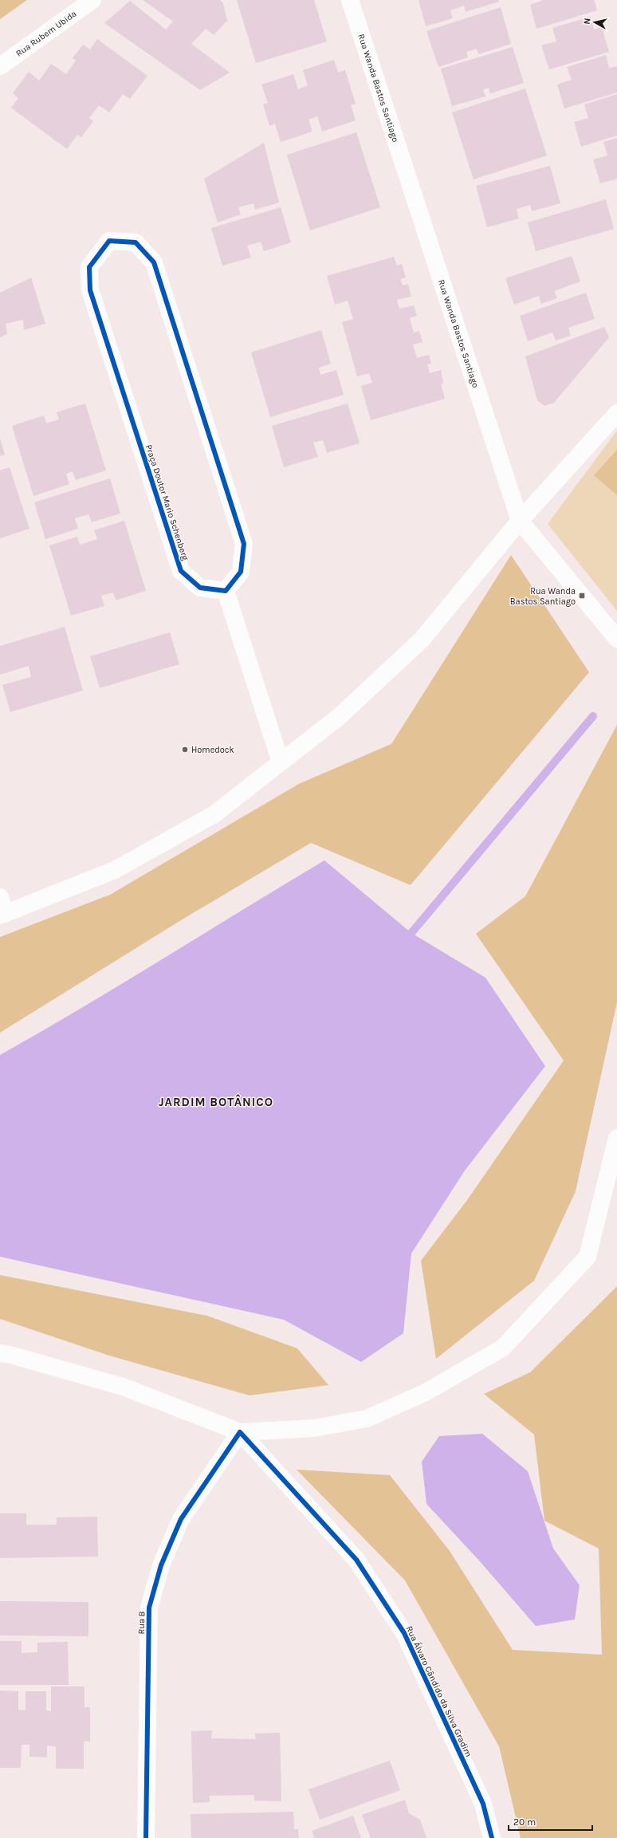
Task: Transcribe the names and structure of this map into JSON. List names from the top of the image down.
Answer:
{
  "streets": {
    "street": [
      "Rua Rubem Ubida",
      "Rua Wanda Bastos Santiago",
      "Praça Doutor Mario Schenberg",
      "Rua B",
      "Rua Álvaro Cândido da Silva Gradim"
    ]
  },
  "crossings": [
    ["Rua B", "Rua Álvaro Cândido da Silva Gradim"]
  ],
  "districts": ["JARDIM BOTÂNICO"],
  "places": {
    "transit": ["Rua Wanda Bastos Santiago"],
    "other": ["Homedock"]
  },
  "scale_bar": "20 m",
  "north": "left"
}
